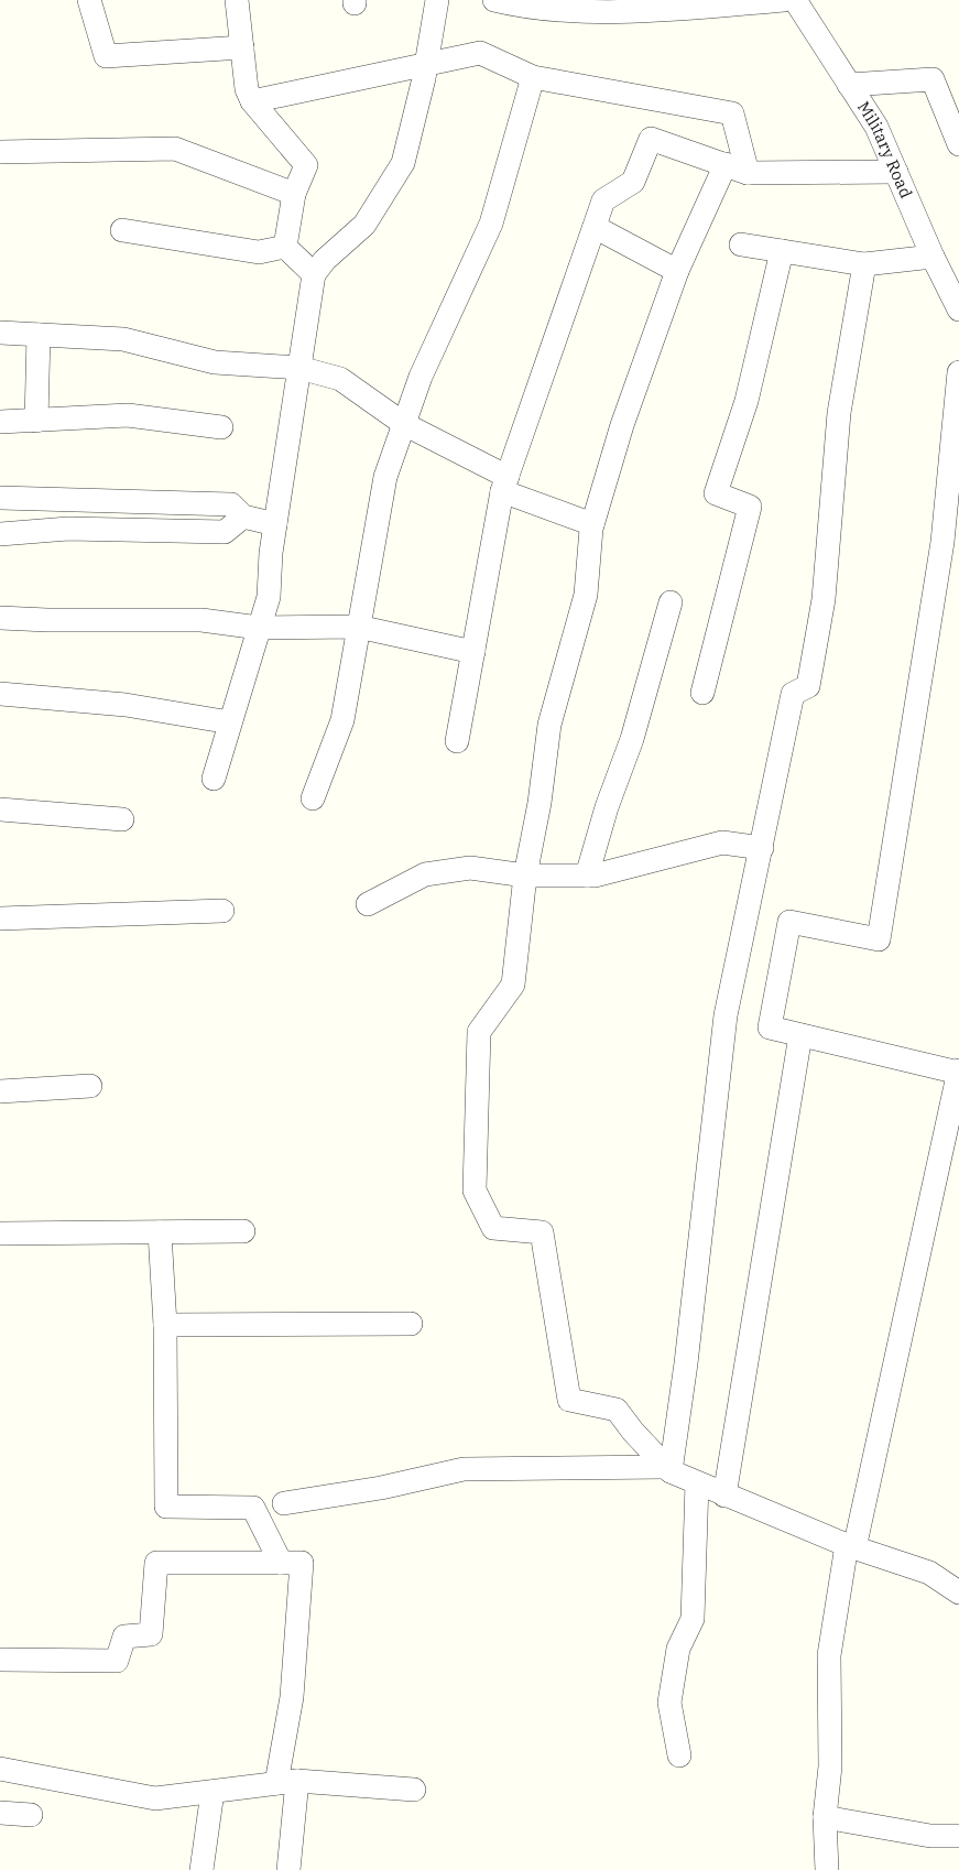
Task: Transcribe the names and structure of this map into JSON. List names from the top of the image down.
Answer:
{
  "streets": {
    "street": ["Military Road"]
  }
}
